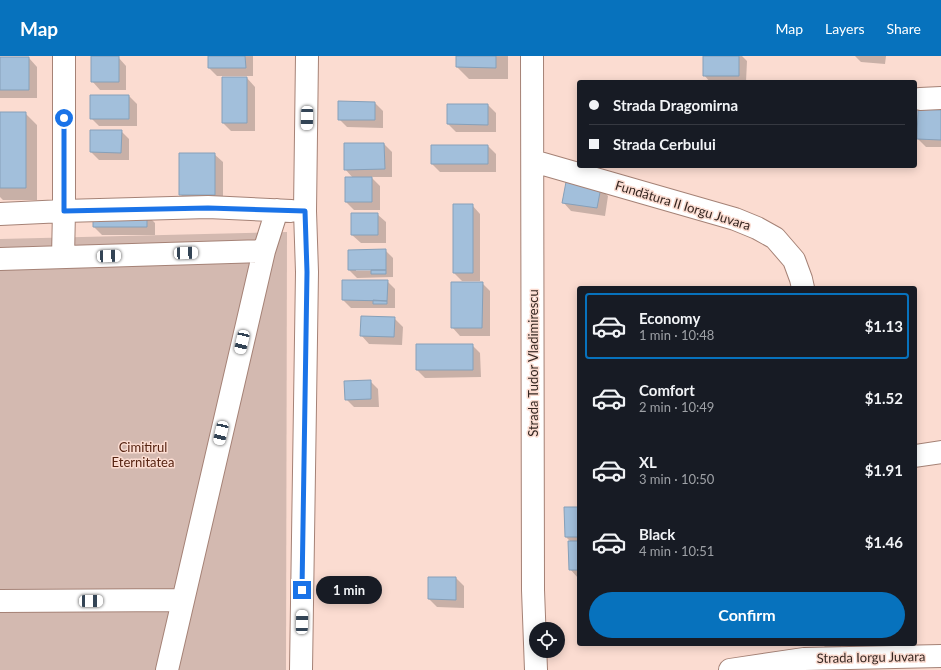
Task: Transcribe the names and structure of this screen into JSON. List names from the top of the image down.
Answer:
{
  "streets": {
    "street": ["Fundătura II Iorgu Juvara", "Strada Tudor Vladimirescu", "Strada Iorgu Juvara"]
  },
  "crossings": [
    ["Fundătura II Iorgu Juvara", "Strada Tudor Vladimirescu"]
  ],
  "parks": ["Cimitirul Eternitatea"],
  "page": {
    "header": "Map",
    "nav": ["Map", "Layers", "Share"],
    "banner": ["Strada Dragomirna", "Strada Cerbului"],
    "list": [
      {
        "name": "Economy",
        "note": "1 min · 10:48",
        "value": "$1.13"
      },
      {
        "name": "Comfort",
        "note": "2 min · 10:49",
        "value": "$1.52"
      },
      {
        "name": "XL",
        "note": "3 min · 10:50",
        "value": "$1.91"
      },
      {
        "name": "Black",
        "note": "4 min · 10:51",
        "value": "$1.46"
      }
    ],
    "bubble": "1 min",
    "buttons": "Confirm"
  }
}
